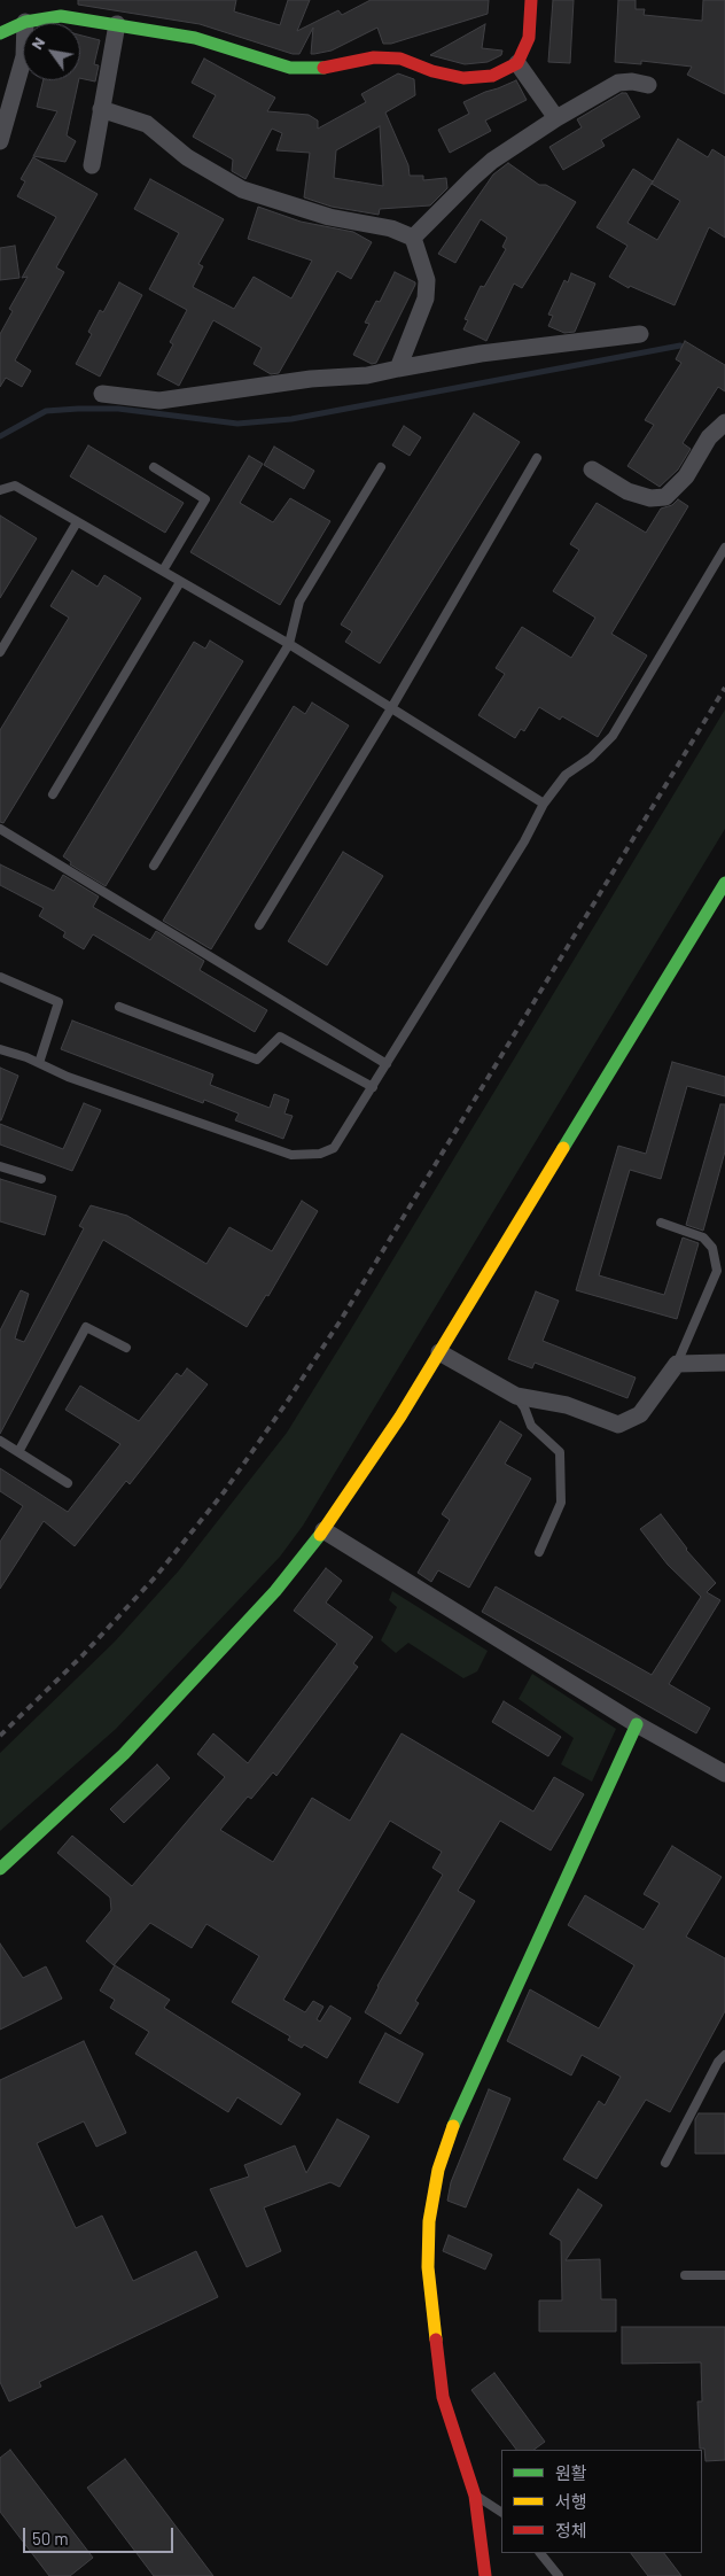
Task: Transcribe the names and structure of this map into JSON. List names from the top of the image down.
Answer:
{
  "legend": ["원활", "서행", "정체"],
  "scale_bar": "50 m",
  "north": "top left"
}
